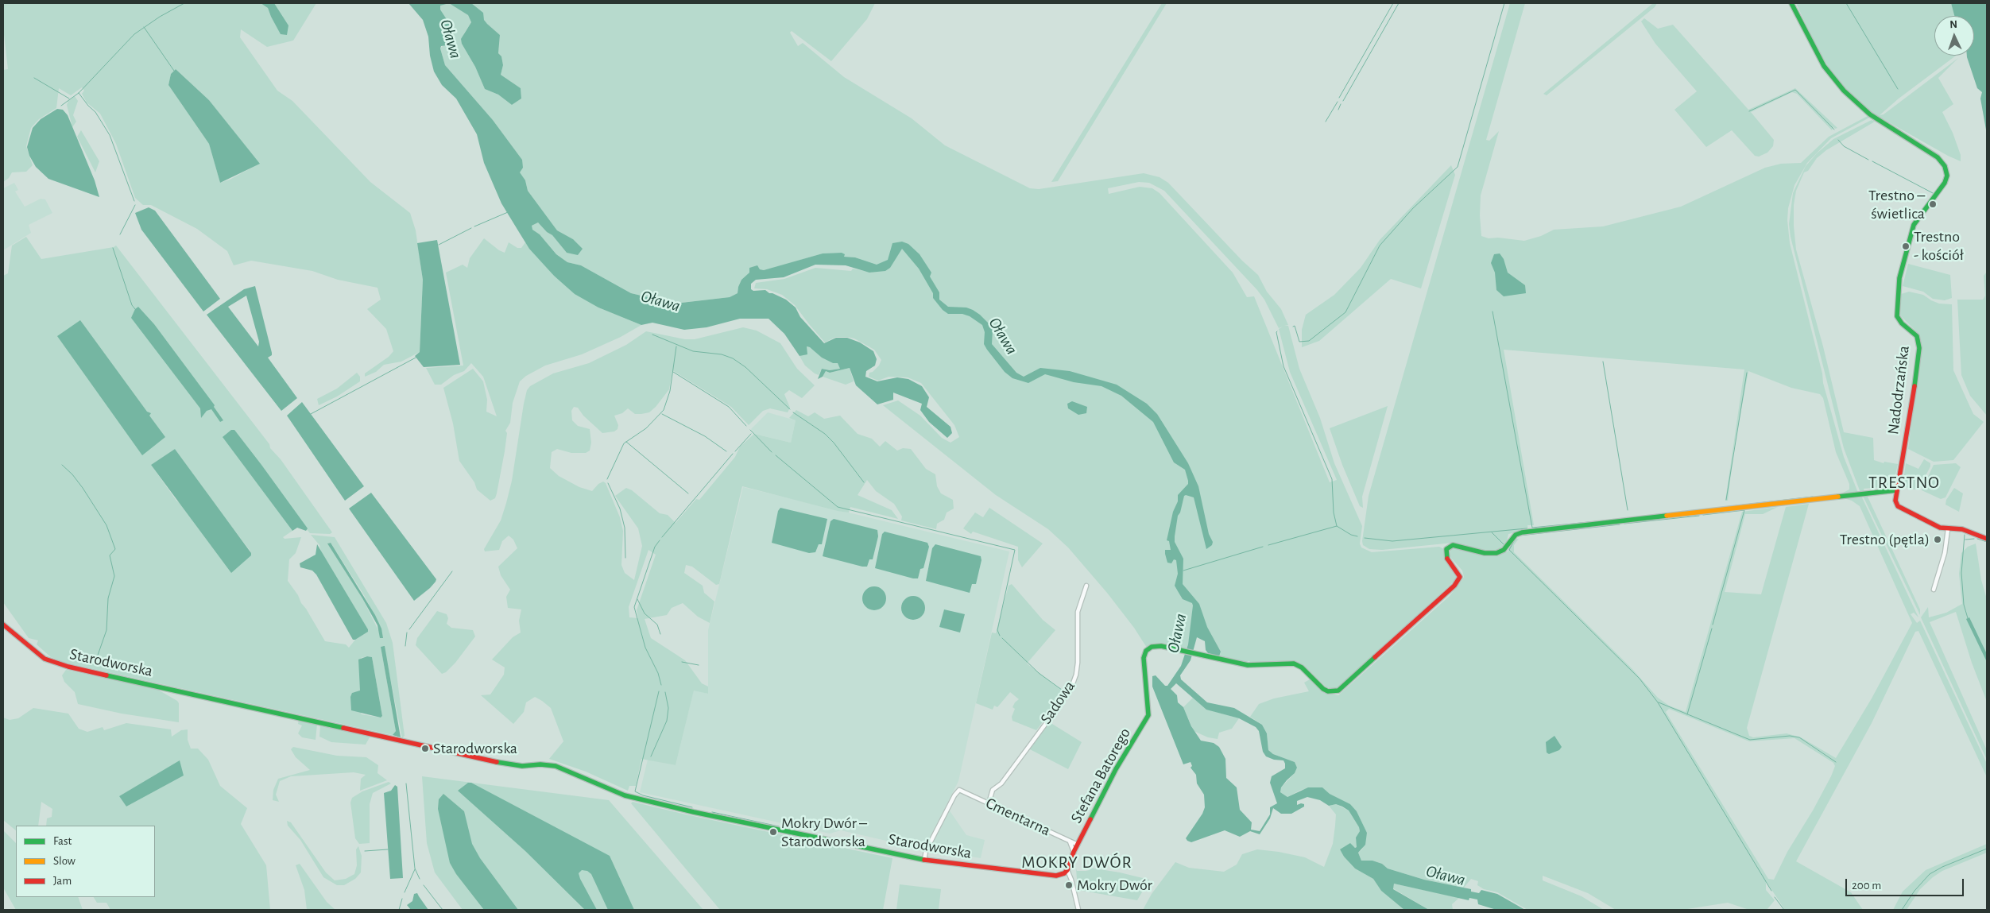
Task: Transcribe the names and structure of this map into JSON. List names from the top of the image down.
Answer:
{
  "streets": {
    "street": [
      "Nadodrzańska",
      "Starodworska",
      "Sadowa",
      "Stefana Batorego",
      "Cmentarna"
    ]
  },
  "crossings": [
    ["Nadodrzańska", "Stefana Batorego"],
    ["Starodworska", "Stefana Batorego"],
    ["Starodworska", "Cmentarna"],
    ["Sadowa", "Cmentarna"],
    ["Stefana Batorego", "Cmentarna"]
  ],
  "districts": ["TRESTNO", "MOKRY DWÓR"],
  "water": ["Oława"],
  "places": [
    "Trestno – świetlica",
    "Trestno - kościół",
    "Trestno (pętla)",
    "Starodworska",
    "Mokry Dwór – Starodworska",
    "Mokry Dwór"
  ],
  "legend": ["Fast", "Slow", "Jam"],
  "scale_bar": "200 m",
  "north": "top"
}
